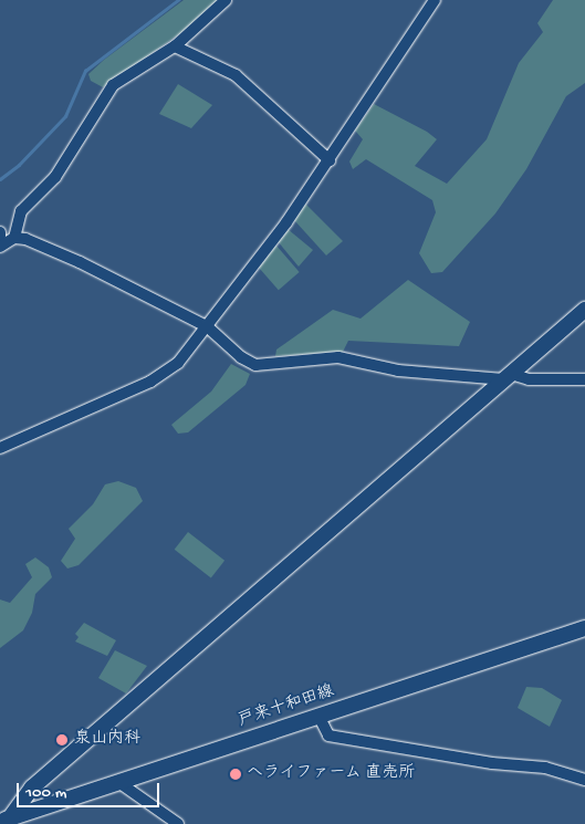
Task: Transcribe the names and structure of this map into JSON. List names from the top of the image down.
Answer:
{
  "streets": {
    "street": ["戸来十和田線"]
  },
  "places": ["泉山内科", "ヘライファーム 直売所"],
  "scale_bar": "100 m"
}
